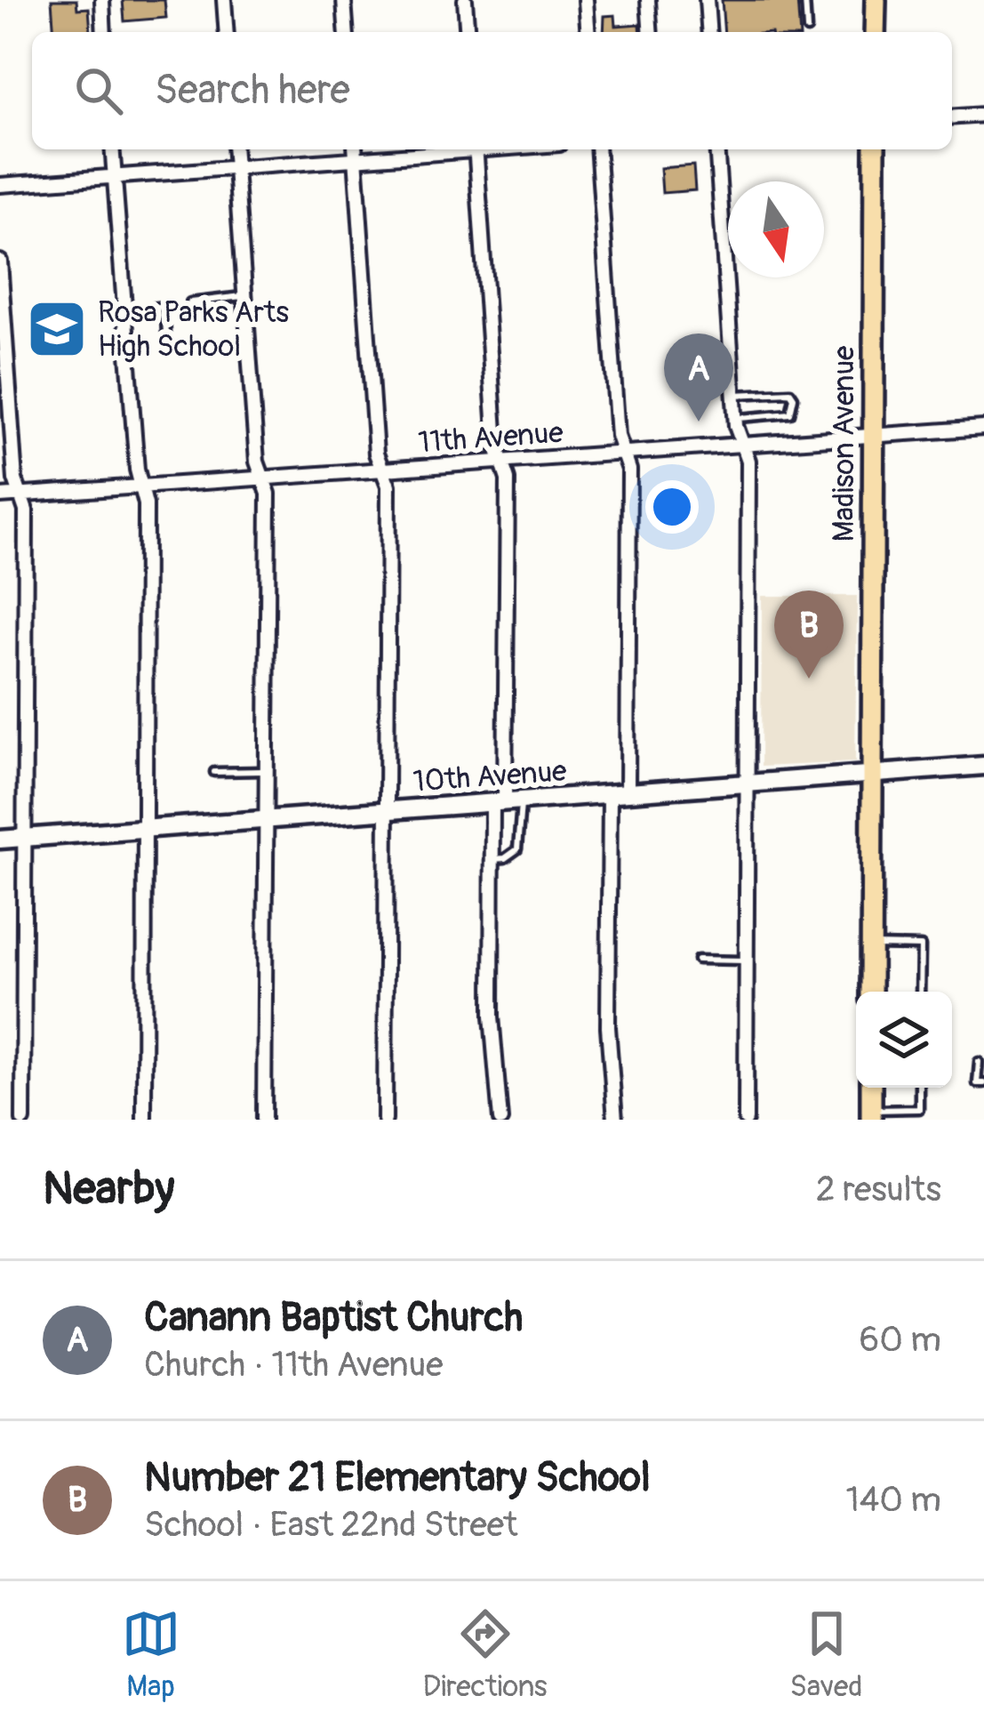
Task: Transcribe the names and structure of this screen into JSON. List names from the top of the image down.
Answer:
{
  "streets": {
    "main road": ["Madison Avenue", "10th Avenue"],
    "street": ["11th Avenue"]
  },
  "crossings": [
    ["11th Avenue", "Madison Avenue"],
    ["Madison Avenue", "10th Avenue"]
  ],
  "places": {
    "school or university": ["Rosa Parks Arts High School"]
  },
  "north": "bottom",
  "page": {
    "search": "Search here",
    "pins": ["A", "B"],
    "heading": ["Nearby", "2 results"],
    "list": [
      {
        "mark": "A",
        "name": "Canann Baptist Church",
        "note": "Church · 11th Avenue",
        "value": "60 m"
      },
      {
        "mark": "B",
        "name": "Number 21 Elementary School",
        "note": "School · East 22nd Street",
        "value": "140 m"
      }
    ],
    "nav": ["Map", "Directions", "Saved"]
  }
}
